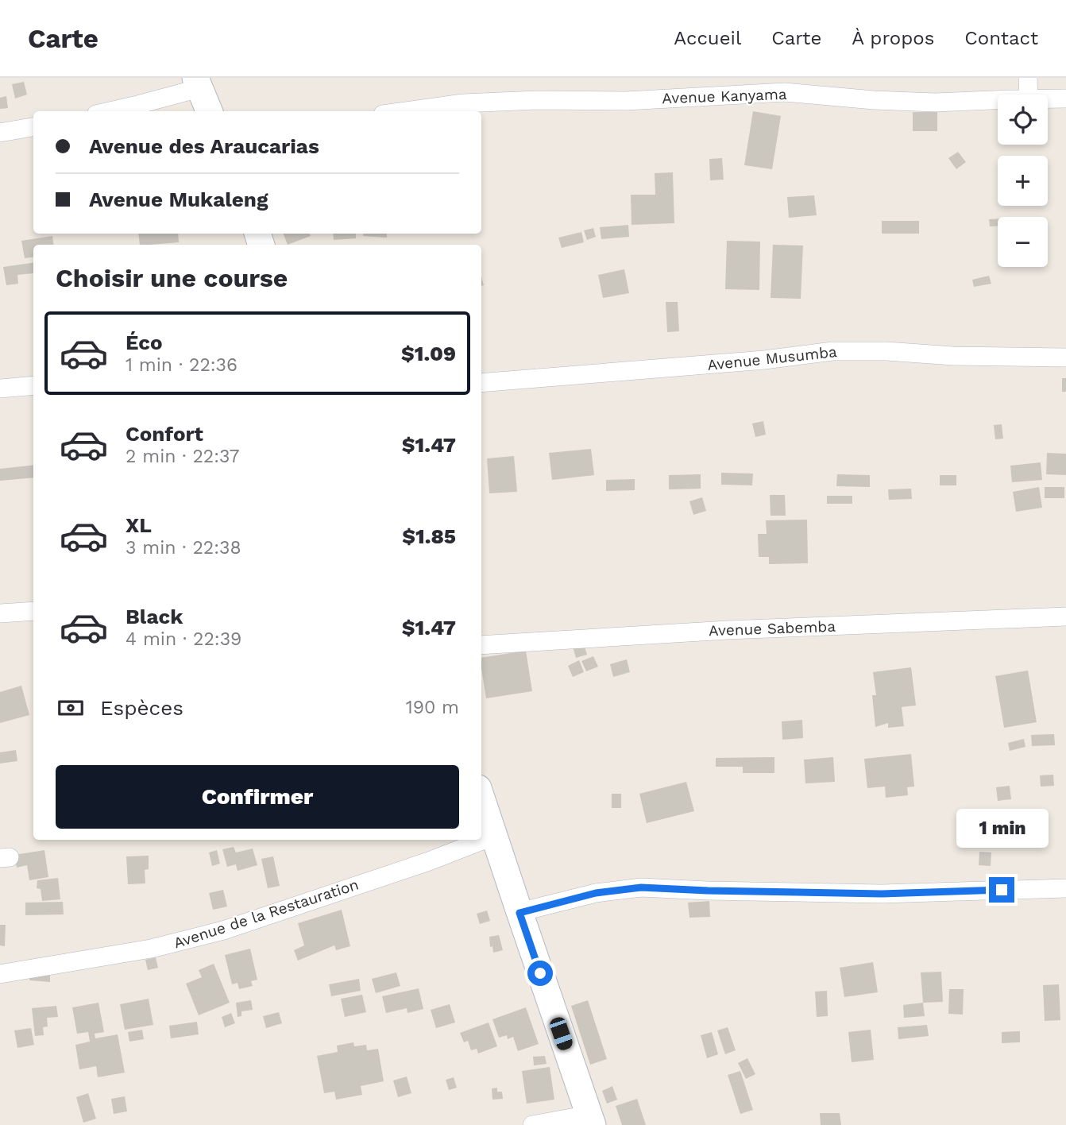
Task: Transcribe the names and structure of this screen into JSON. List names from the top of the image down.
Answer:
{
  "streets": {
    "street": [
      "Avenue Kanyama",
      "Avenue Musumba",
      "Avenue Sabemba",
      "Avenue de la Restauration"
    ]
  },
  "page": {
    "header": "Carte",
    "nav": [
      "Accueil",
      "Carte",
      "À propos",
      "Contact"
    ],
    "map_buttons": ["+", "−"],
    "banner": ["Avenue des Araucarias", "Avenue Mukaleng"],
    "heading": "Choisir une course",
    "list": [
      {
        "name": "Éco",
        "note": "1 min · 22:36",
        "value": "$1.09"
      },
      {
        "name": "Confort",
        "note": "2 min · 22:37",
        "value": "$1.47"
      },
      {
        "name": "XL",
        "note": "3 min · 22:38",
        "value": "$1.85"
      },
      {
        "name": "Black",
        "note": "4 min · 22:39",
        "value": "$1.47"
      }
    ],
    "pay": ["Espèces", "190 m"],
    "buttons": "Confirmer",
    "bubble": "1 min"
  }
}
